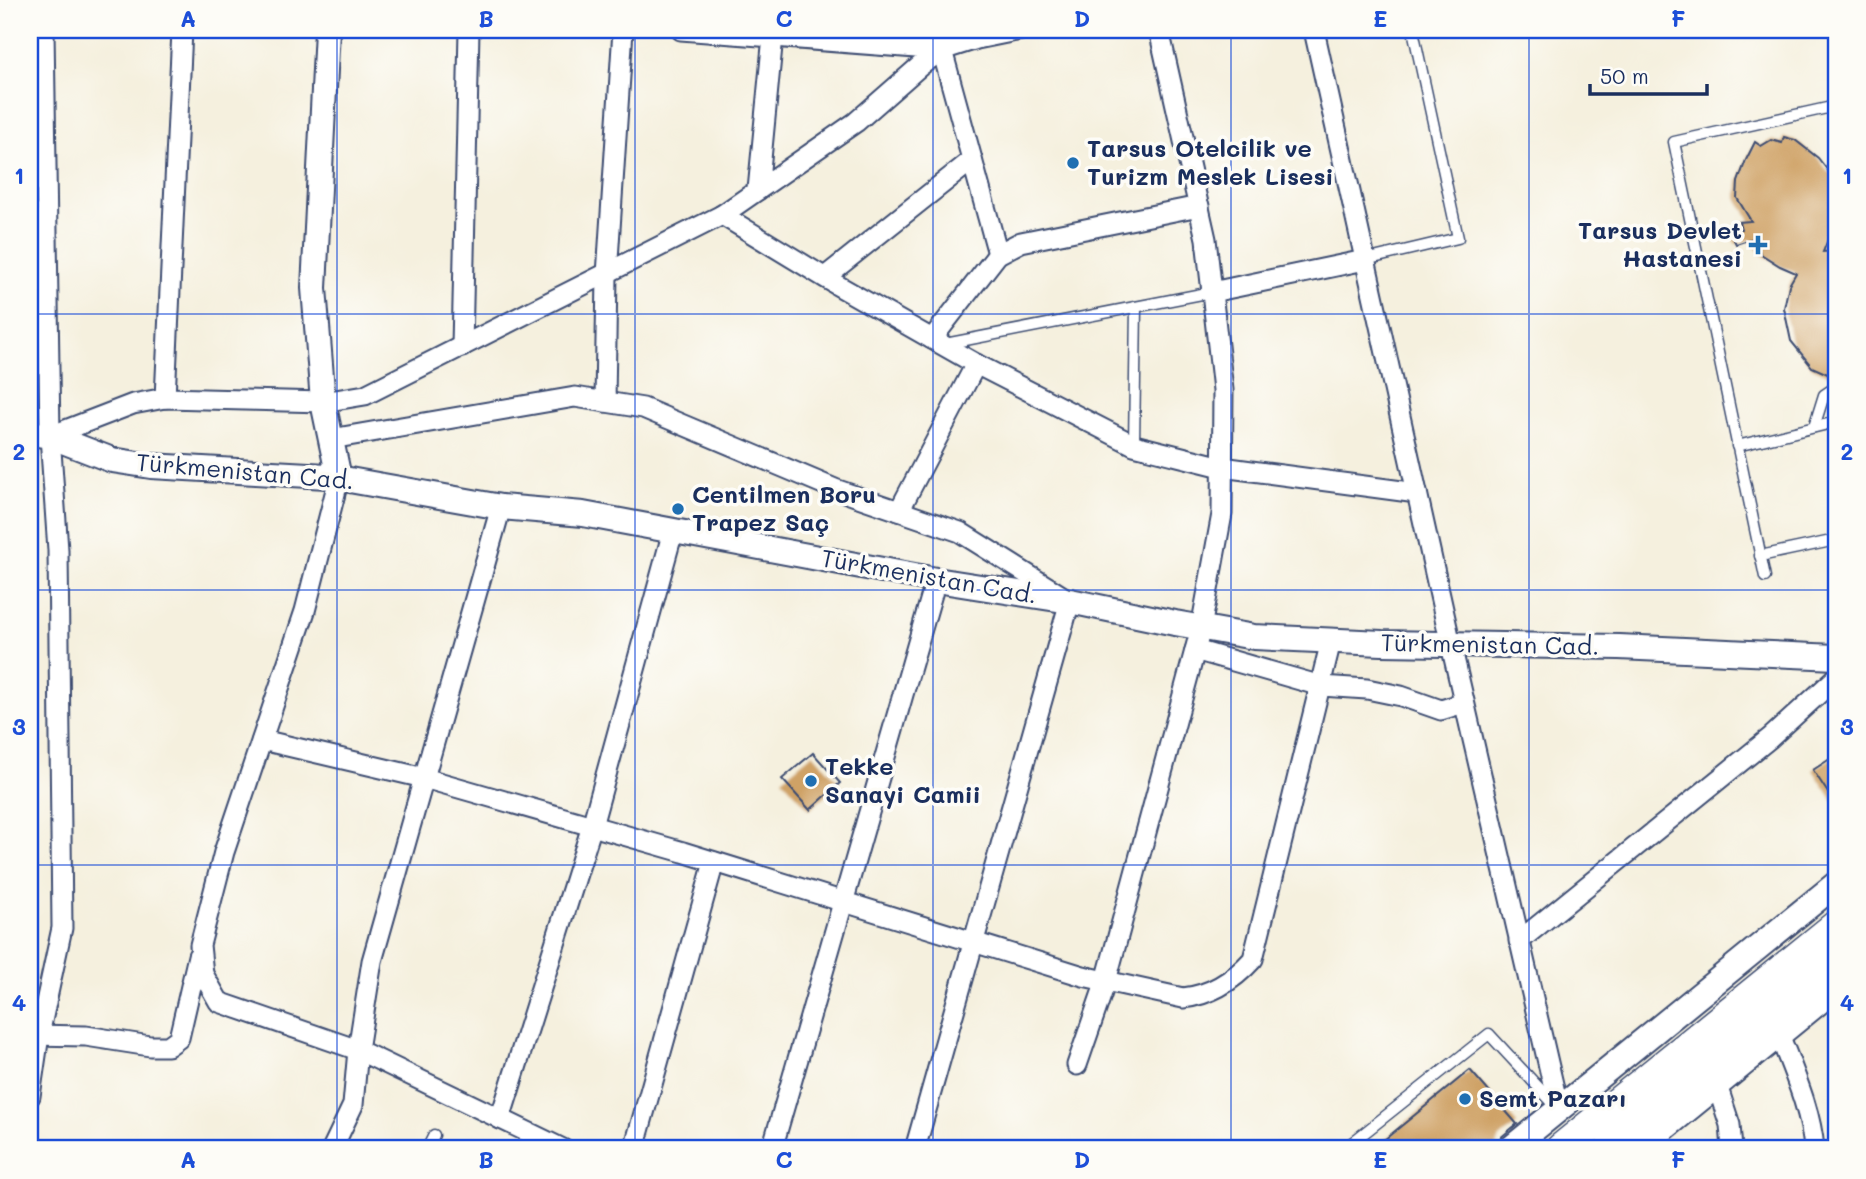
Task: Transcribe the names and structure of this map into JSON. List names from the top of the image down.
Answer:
{
  "streets": {
    "street": ["Türkmenistan Cad."]
  },
  "places": {
    "other": [
      "Tarsus Otelcilik ve Turizm Meslek Lisesi",
      "Centilmen Boru Trapez Saç",
      "Tekke Sanayi Camii",
      "Semt Pazarı"
    ],
    "health": ["Tarsus Devlet Hastanesi"]
  },
  "scale_bar": "50 m",
  "grid": {
    "columns": [
      "A",
      "B",
      "C",
      "D",
      "E",
      "F"
    ],
    "rows": [
      "1",
      "2",
      "3",
      "4"
    ]
  }
}
